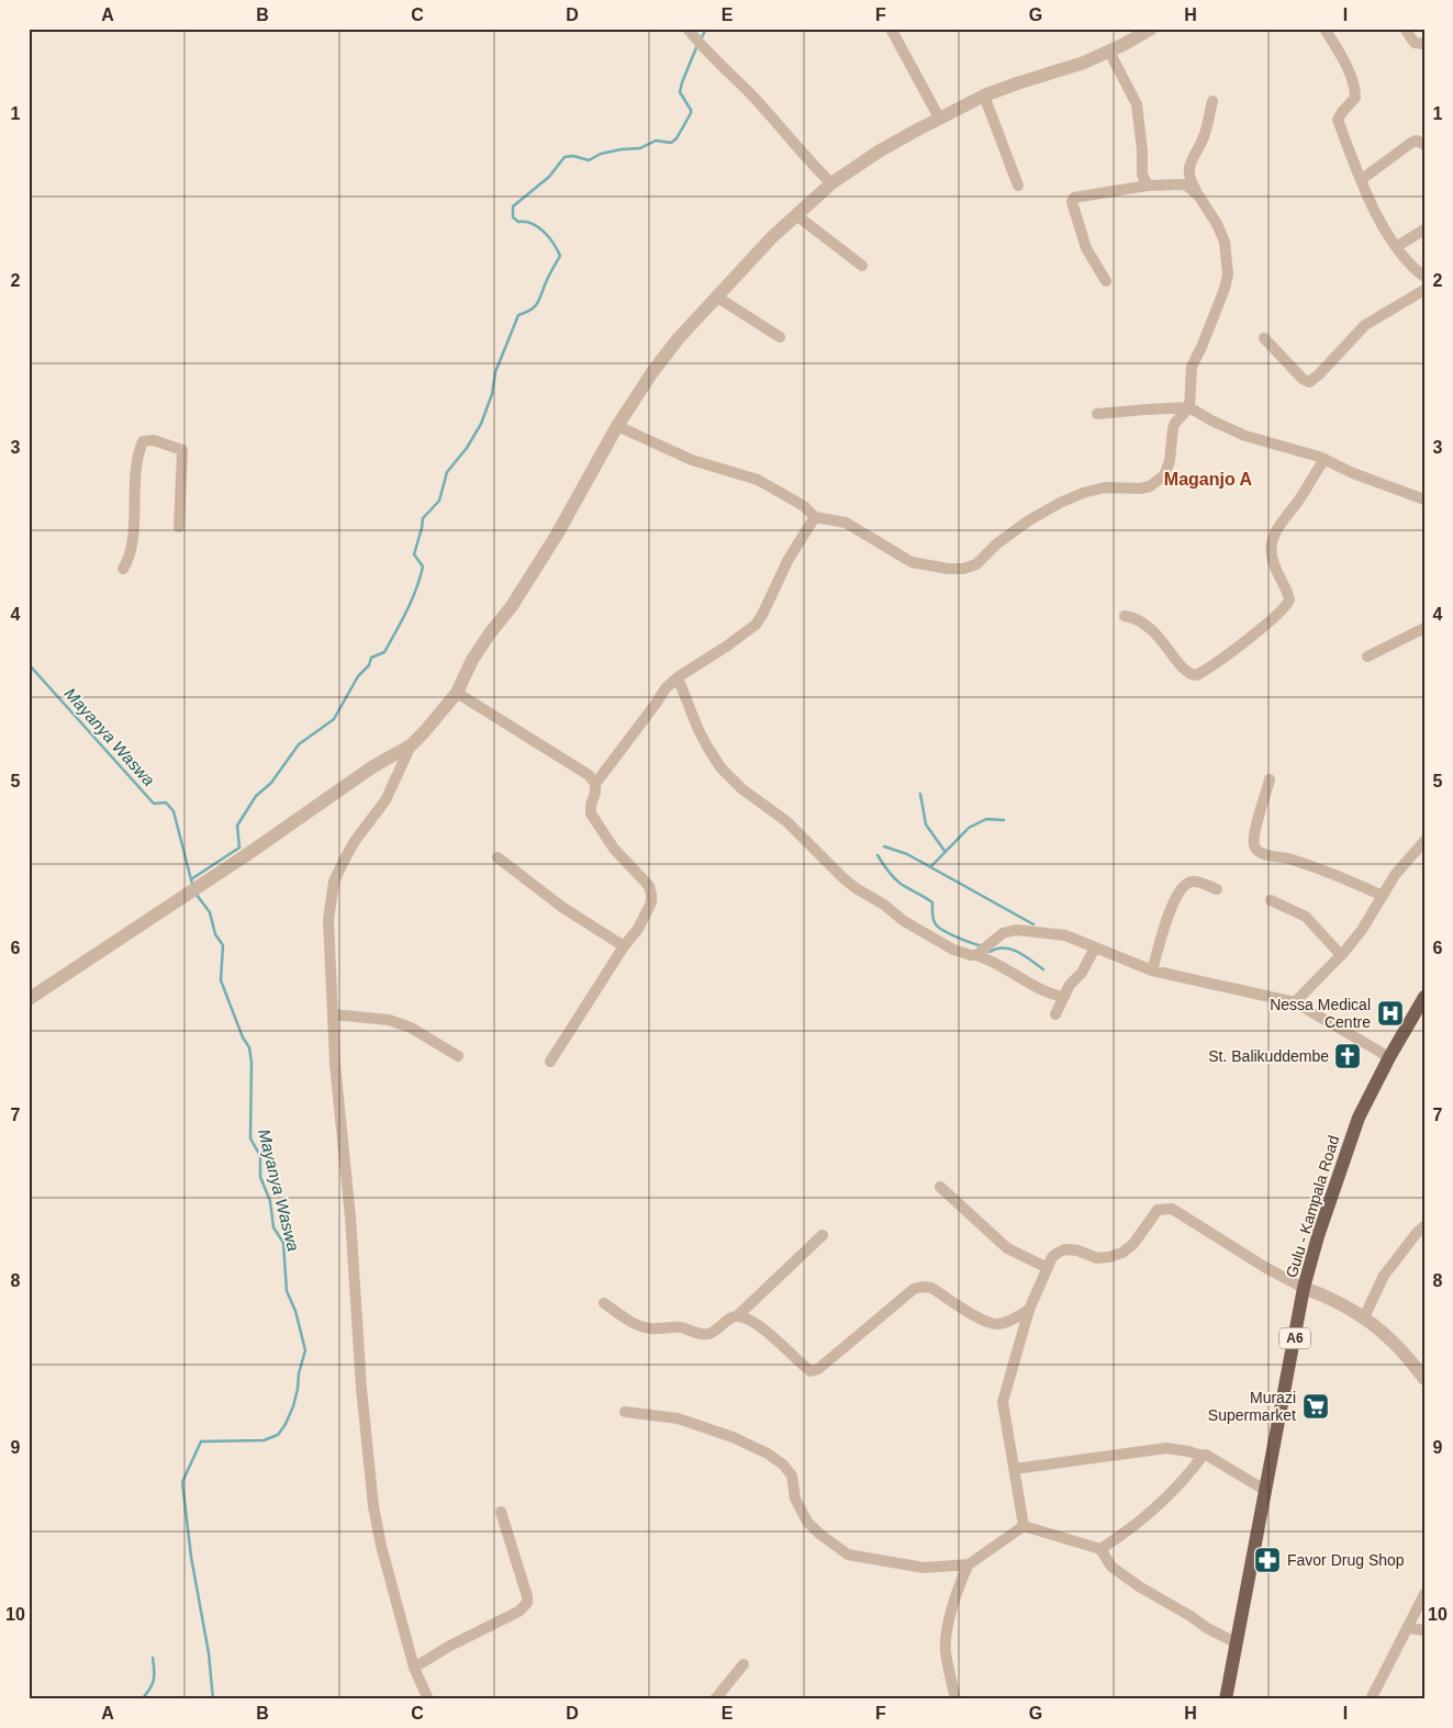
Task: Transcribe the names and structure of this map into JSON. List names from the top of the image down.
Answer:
{
  "streets": {
    "main road": ["Gulu - Kampala Road", "A6"]
  },
  "districts": ["Maganjo A"],
  "water": ["Mayanya Waswa"],
  "places": {
    "hospital": ["Nessa Medical Centre"],
    "church": ["St. Balikuddembe"],
    "supermarket": ["Murazi Supermarket"],
    "pharmacy": ["Favor Drug Shop"]
  },
  "grid": {
    "columns": [
      "A",
      "B",
      "C",
      "D",
      "E",
      "F",
      "G",
      "H",
      "I"
    ],
    "rows": [
      "1",
      "2",
      "3",
      "4",
      "5",
      "6",
      "7",
      "8",
      "9",
      "10"
    ]
  }
}
